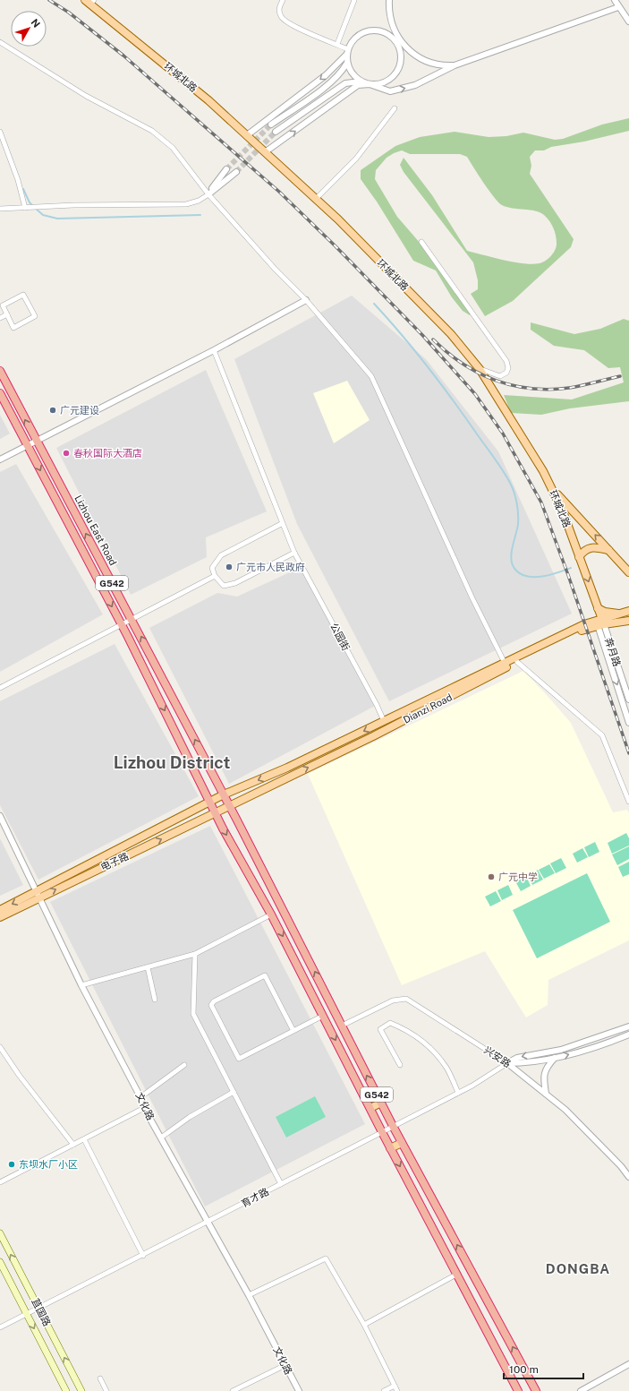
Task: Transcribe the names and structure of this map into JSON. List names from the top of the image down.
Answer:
{
  "streets": {
    "highway": ["Lizhou East Road", "G542"],
    "main road": [
      "环城北路",
      "Dianzi Road",
      "电子路",
      "苴国路"
    ],
    "street": [
      "公园街",
      "奔月路",
      "兴安路",
      "文化路",
      "育才路"
    ]
  },
  "crossings": [
    ["环城北路", "奔月路"],
    ["环城北路", "Dianzi Road"],
    ["Lizhou East Road", "G542"],
    ["Lizhou East Road", "Dianzi Road"],
    ["Lizhou East Road", "电子路"],
    ["G542", "Dianzi Road"],
    ["G542", "电子路"],
    ["G542", "兴安路"],
    ["G542", "育才路"],
    ["公园街", "Dianzi Road"],
    ["奔月路", "Dianzi Road"],
    ["Dianzi Road", "电子路"],
    ["电子路", "文化路"],
    ["兴安路", "育才路"],
    ["文化路", "育才路"],
    ["育才路", "苴国路"]
  ],
  "districts": ["Lizhou District", "DONGBA"],
  "places": [
    "广元建设",
    "春秋国际大酒店",
    "广元市人民政府",
    "广元中学",
    "东坝水厂小区"
  ],
  "scale_bar": "100 m",
  "north": "top right"
}
